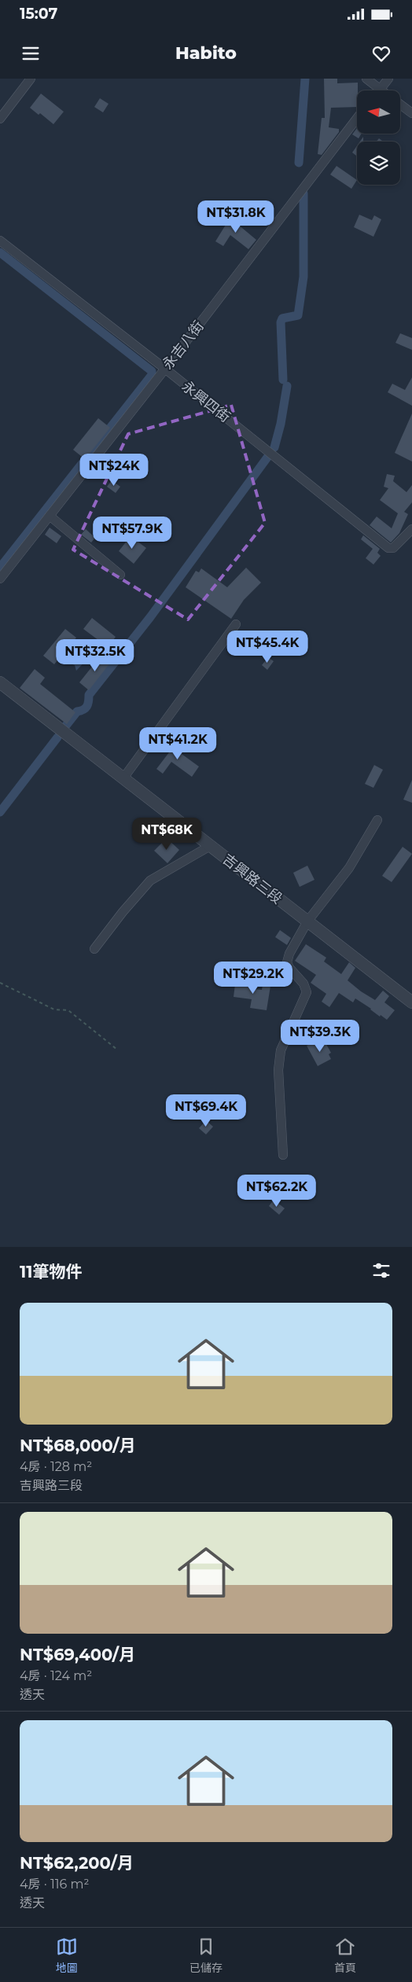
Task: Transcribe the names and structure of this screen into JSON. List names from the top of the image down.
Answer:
{
  "streets": {
    "street": ["永吉八街", "永興四街", "吉興路三段"]
  },
  "crossings": [
    ["永吉八街", "永興四街"]
  ],
  "north": "left",
  "page": {
    "status": "15:07",
    "header": "Habito",
    "price": [
      "NT$31.8K",
      "NT$24K",
      "NT$57.9K",
      "NT$45.4K",
      "NT$32.5K",
      "NT$41.2K",
      "NT$68K",
      "NT$29.2K",
      "NT$39.3K",
      "NT$69.4K",
      "NT$62.2K"
    ],
    "heading": "11筆物件",
    "list": [
      {
        "name": "NT$68,000/月",
        "note": "4房 · 128 m² · 吉興路三段"
      },
      {
        "name": "NT$69,400/月",
        "note": "4房 · 124 m² · 透天"
      },
      {
        "name": "NT$62,200/月",
        "note": "4房 · 116 m² · 透天"
      }
    ],
    "tabs": ["地圖", "已儲存", "首頁"]
  }
}
